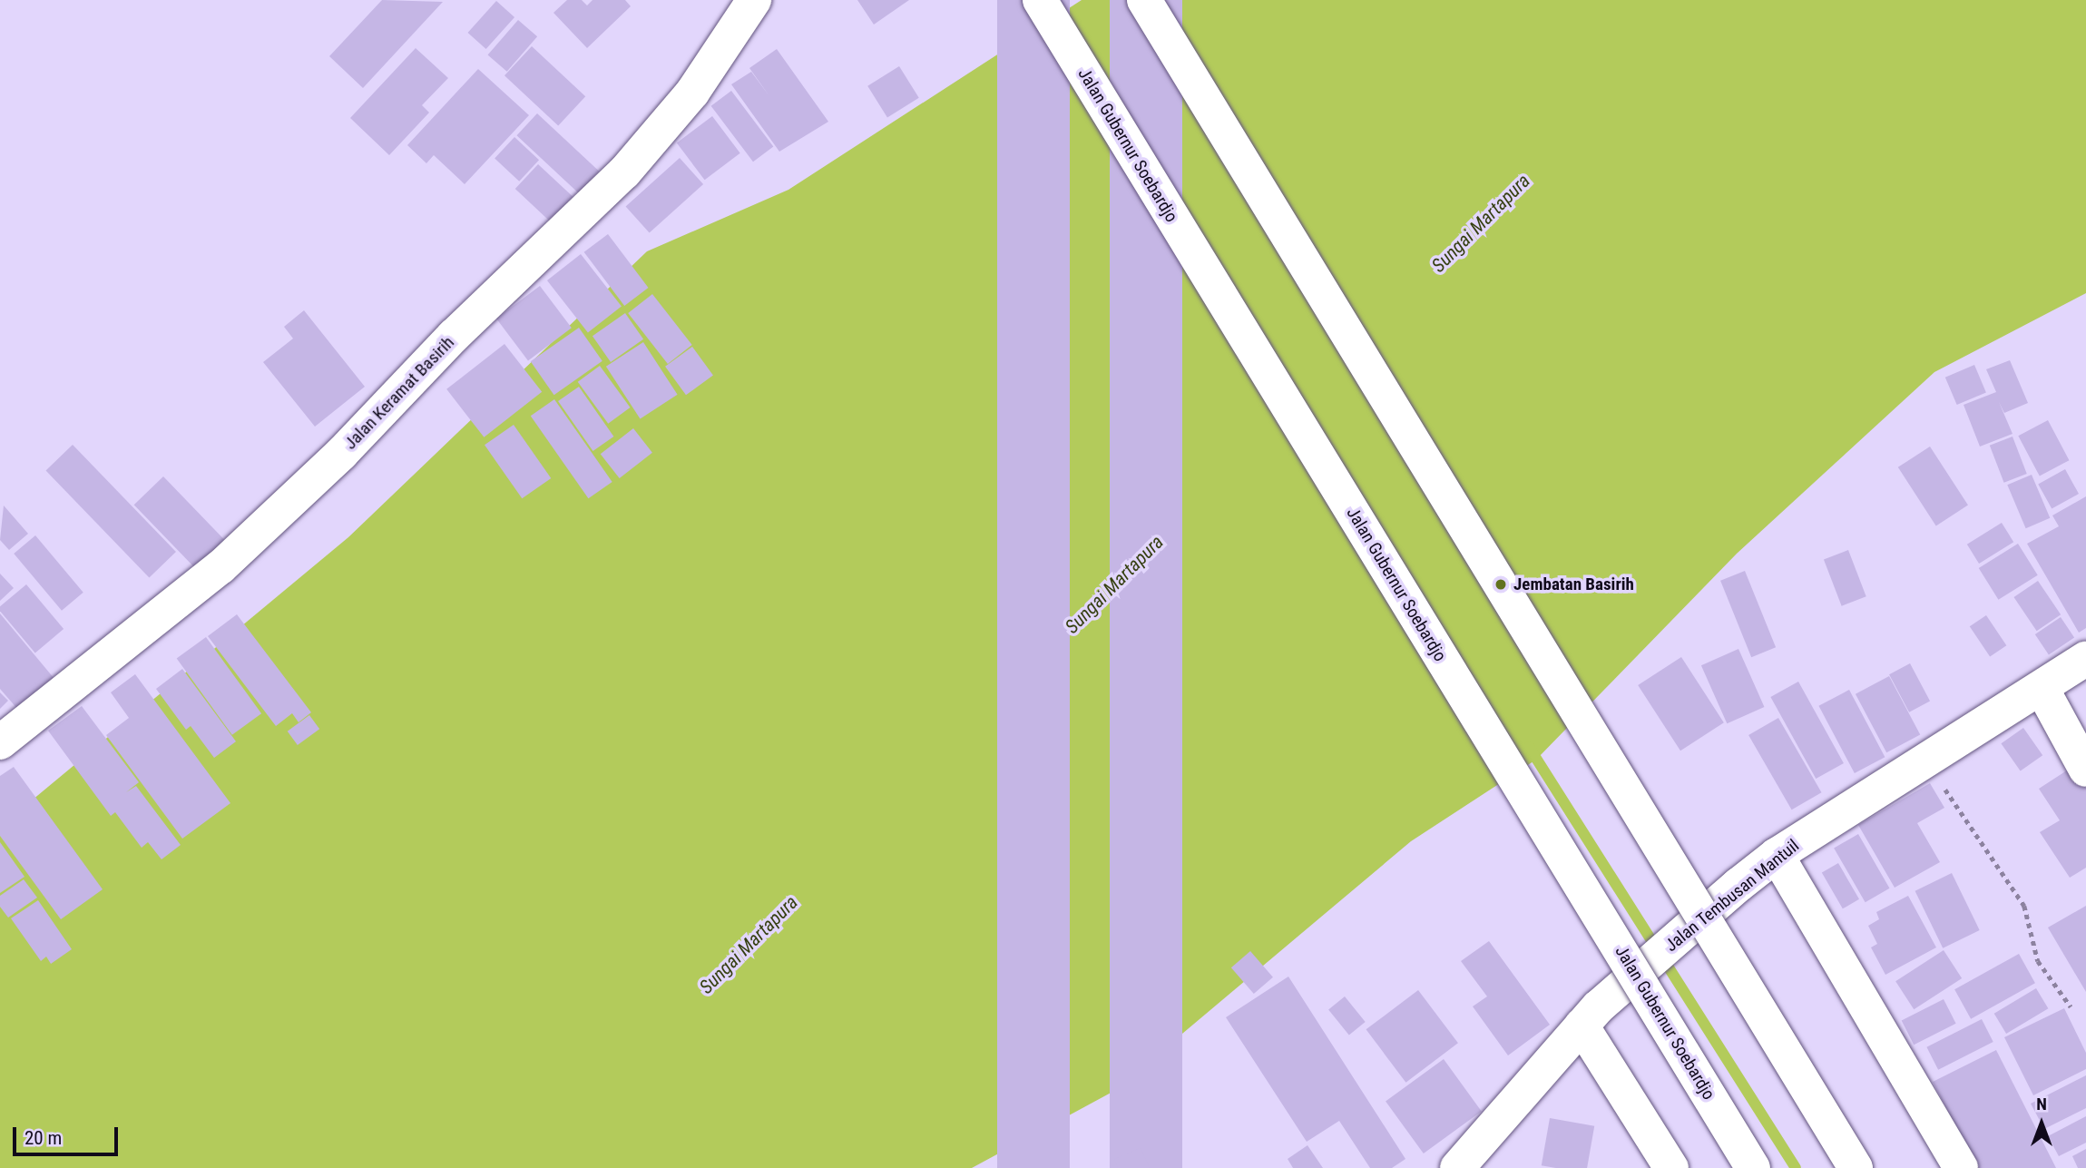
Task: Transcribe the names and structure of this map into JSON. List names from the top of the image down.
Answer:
{
  "streets": {
    "main road": ["Jalan Gubernur Soebardjo", "Jalan Keramat Basirih", "Jalan Tembusan Mantuil"]
  },
  "water": ["Sungai Martapura"],
  "places": ["Jembatan Basirih"],
  "scale_bar": "20 m",
  "north": "top"
}
